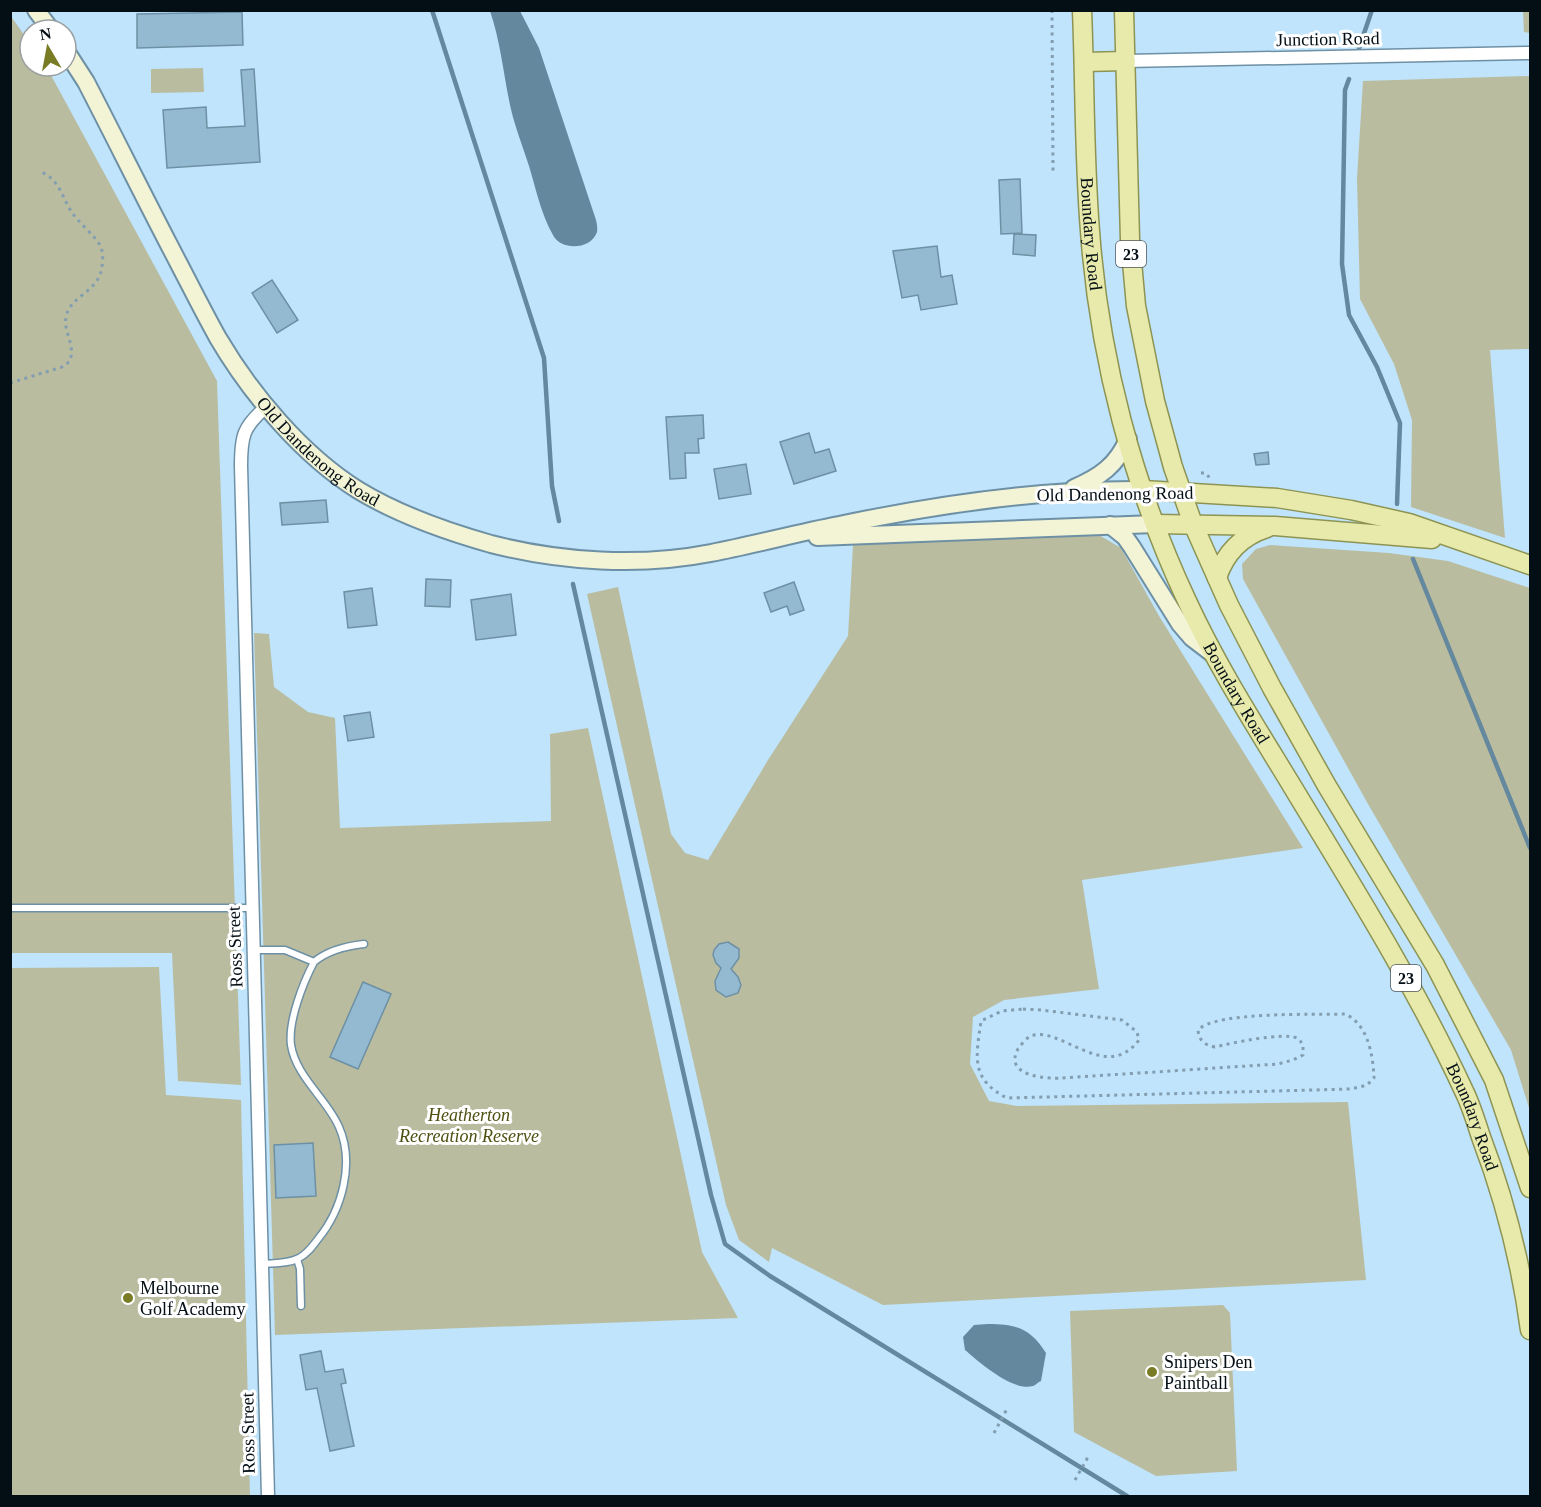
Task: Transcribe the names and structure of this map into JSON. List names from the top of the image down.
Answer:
{
  "streets": {
    "main road": ["Boundary Road", "23", "Old Dandenong Road"],
    "street": ["Junction Road", "Ross Street"]
  },
  "crossings": [
    ["Junction Road", "Boundary Road"],
    ["Boundary Road", "Old Dandenong Road"],
    ["Old Dandenong Road", "Ross Street"]
  ],
  "parks": ["Heatherton Recreation Reserve"],
  "places": ["Melbourne Golf Academy", "Snipers Den Paintball"],
  "north": "top"
}
